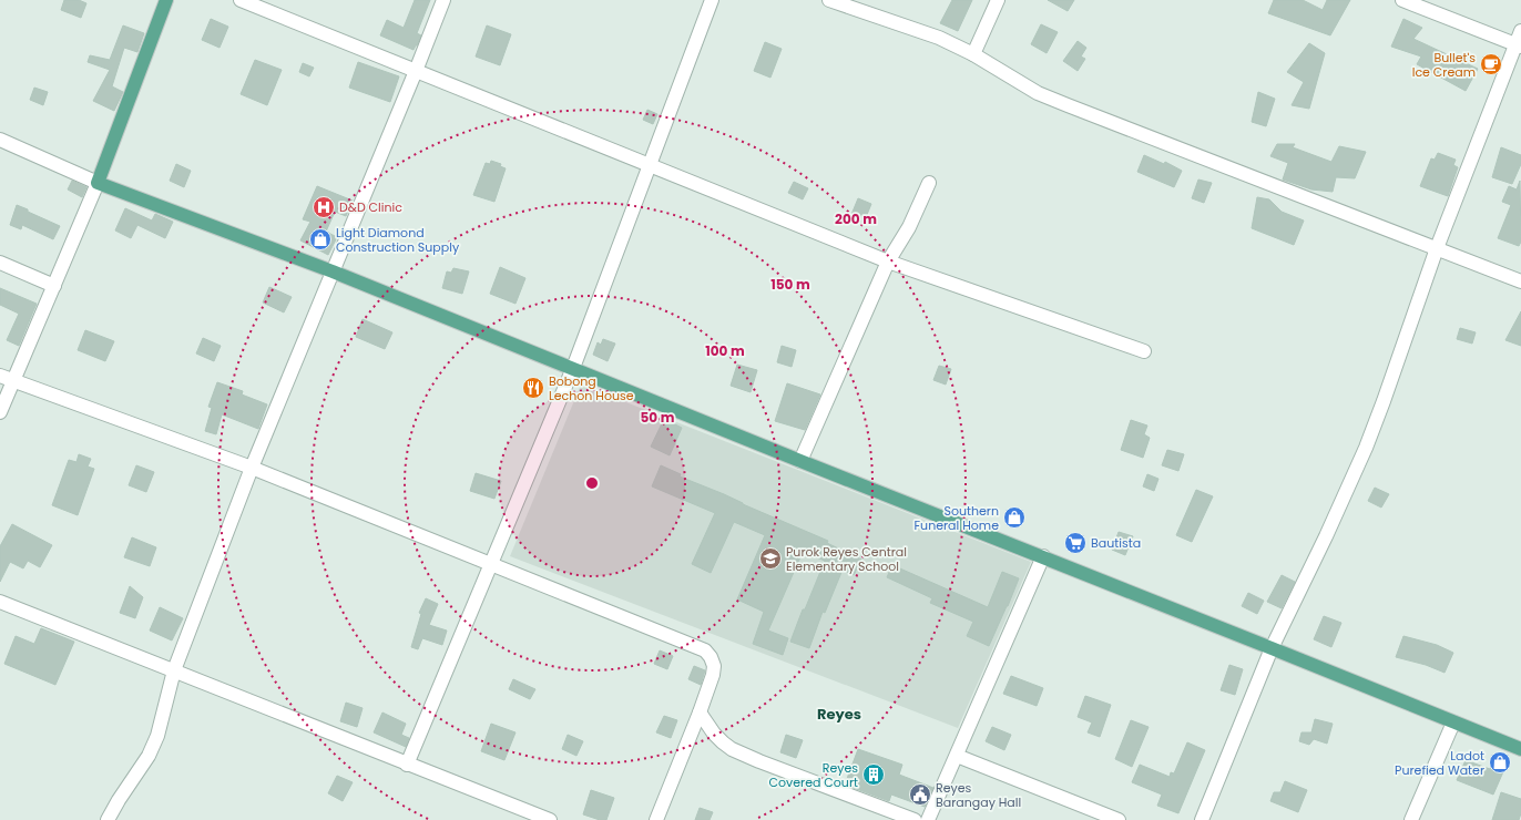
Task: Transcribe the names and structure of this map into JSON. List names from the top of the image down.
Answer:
{
  "districts": ["Reyes"],
  "places": {
    "cafe": ["Bullet's Ice Cream"],
    "hospital": ["D&D Clinic"],
    "shop": ["Light Diamond Construction Supply", "Southern Funeral Home", "Ladot Purefied Water"],
    "restaurant": ["Bobong Lechon House"],
    "supermarket": ["Bautista"],
    "school or university": ["Purok Reyes Central Elementary School"],
    "building": ["Reyes Covered Court"],
    "public building": ["Reyes Barangay Hall"]
  },
  "rings": [
    "200 m",
    "150 m",
    "100 m",
    "50 m"
  ]
}
